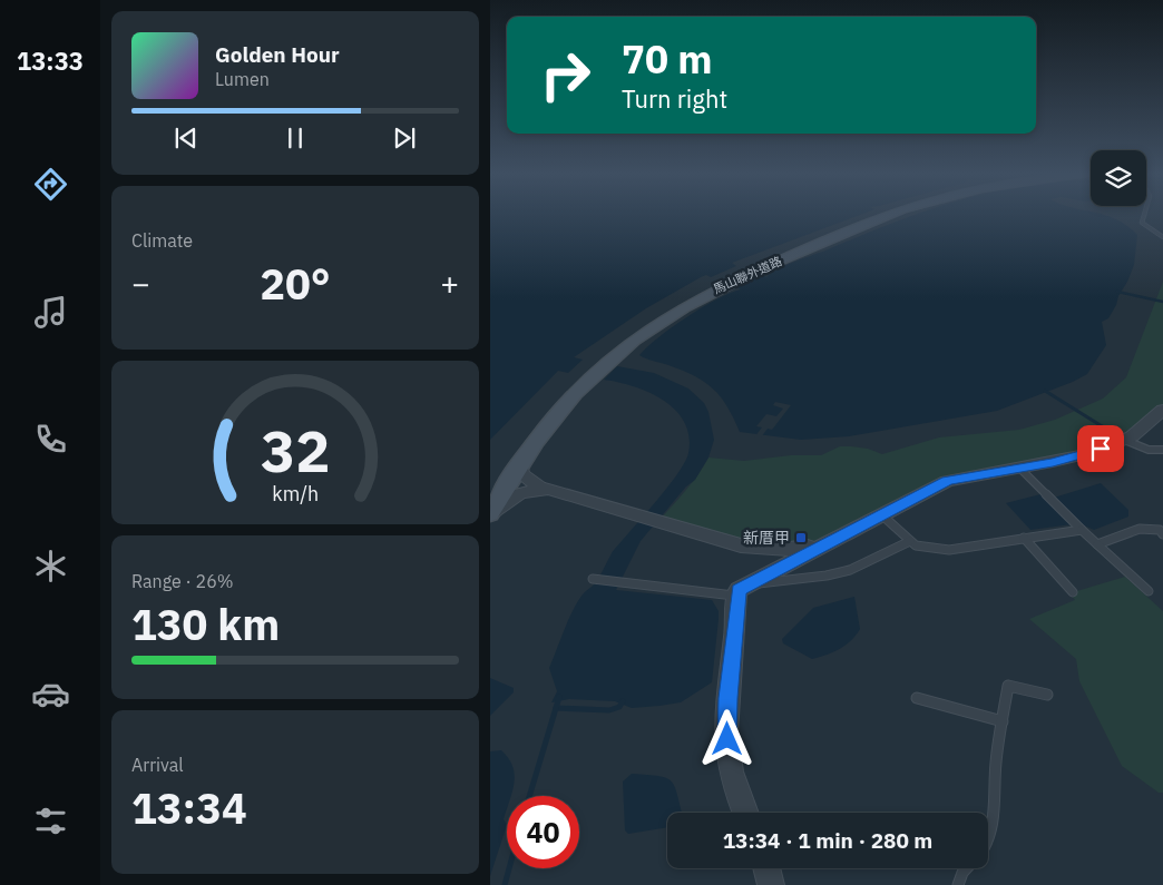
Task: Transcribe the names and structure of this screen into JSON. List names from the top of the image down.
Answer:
{
  "streets": {
    "main road": ["馬山聯外道路"]
  },
  "places": {
    "transit": ["新厝甲"]
  },
  "page": {
    "tabs": "13:33",
    "turn": ["70 m", "Turn right"],
    "song": ["Golden Hour", "Lumen"],
    "tile": [
      "Climate",
      ["Range · 26%", "130 km"],
      ["Arrival", "13:34"]
    ],
    "heat": ["−", "20°", "+"],
    "limit": "40",
    "trip": "13:34 · 1 min · 280 m",
    "gauge": ["32", "km/h"]
  }
}
